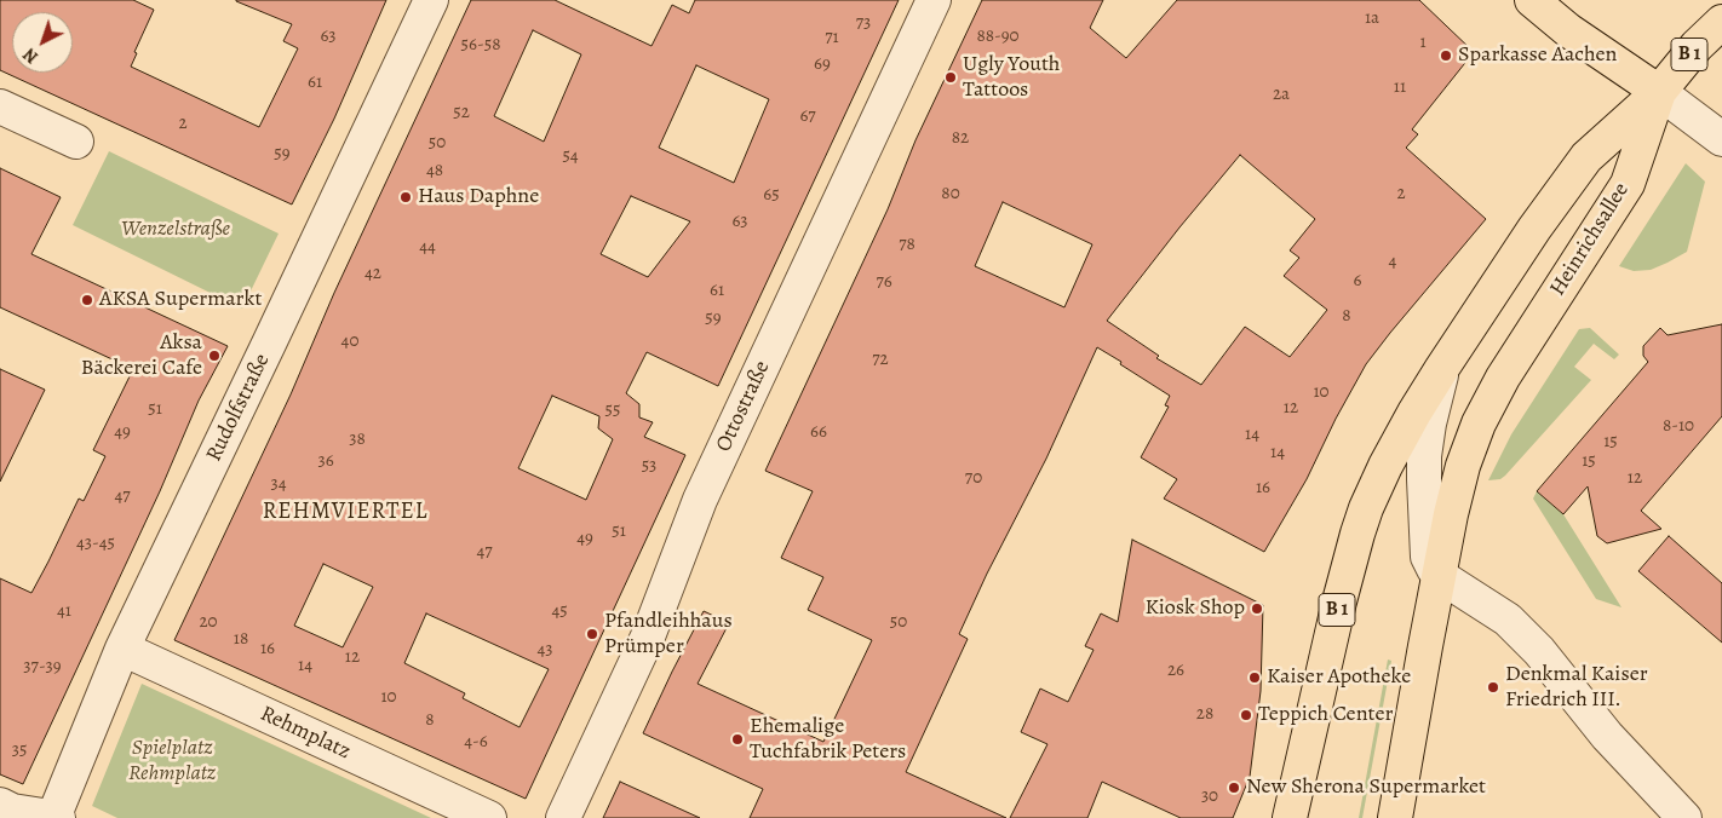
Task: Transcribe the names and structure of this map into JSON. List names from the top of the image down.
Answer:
{
  "streets": {
    "main road": ["B 1", "Heinrichsallee"],
    "street": ["Ottostraße", "Rudolfstraße", "Rehmplatz"]
  },
  "crossings": [
    ["B 1", "Heinrichsallee"],
    ["Rudolfstraße", "Rehmplatz"]
  ],
  "districts": ["REHMVIERTEL"],
  "parks": ["Wenzelstraße", "Spielplatz Rehmplatz"],
  "places": [
    "Sparkasse Aachen",
    "Ugly Youth Tattoos",
    "Haus Daphne",
    "AKSA Supermarkt",
    "Aksa Bäckerei Cafe",
    "Kiosk Shop",
    "Pfandleihhaus Prümper",
    "Kaiser Apotheke",
    "Denkmal Kaiser Friedrich III.",
    "Teppich Center",
    "Ehemalige Tuchfabrik Peters",
    "New Sherona Supermarket"
  ],
  "house_numbers": [
    "1a",
    "73",
    "63",
    "88-90",
    "71",
    "1",
    "56-58",
    "69",
    "61",
    "11",
    "2a",
    "52",
    "67",
    "2",
    "82",
    "50",
    "59",
    "54",
    "48",
    "80",
    "2",
    "65",
    "63",
    "78",
    "44",
    "4",
    "42",
    "6",
    "76",
    "61",
    "8",
    "59",
    "40",
    "72",
    "10",
    "12",
    "51",
    "55",
    "8-10",
    "49",
    "66",
    "14",
    "38",
    "15",
    "14",
    "36",
    "15",
    "53",
    "70",
    "12",
    "34",
    "16",
    "47",
    "51",
    "49",
    "43-45",
    "47",
    "41",
    "45",
    "20",
    "50",
    "18",
    "16",
    "43",
    "12",
    "14",
    "37-39",
    "26",
    "10",
    "28",
    "8",
    "4-6",
    "35",
    "30"
  ],
  "north": "bottom left"
}
